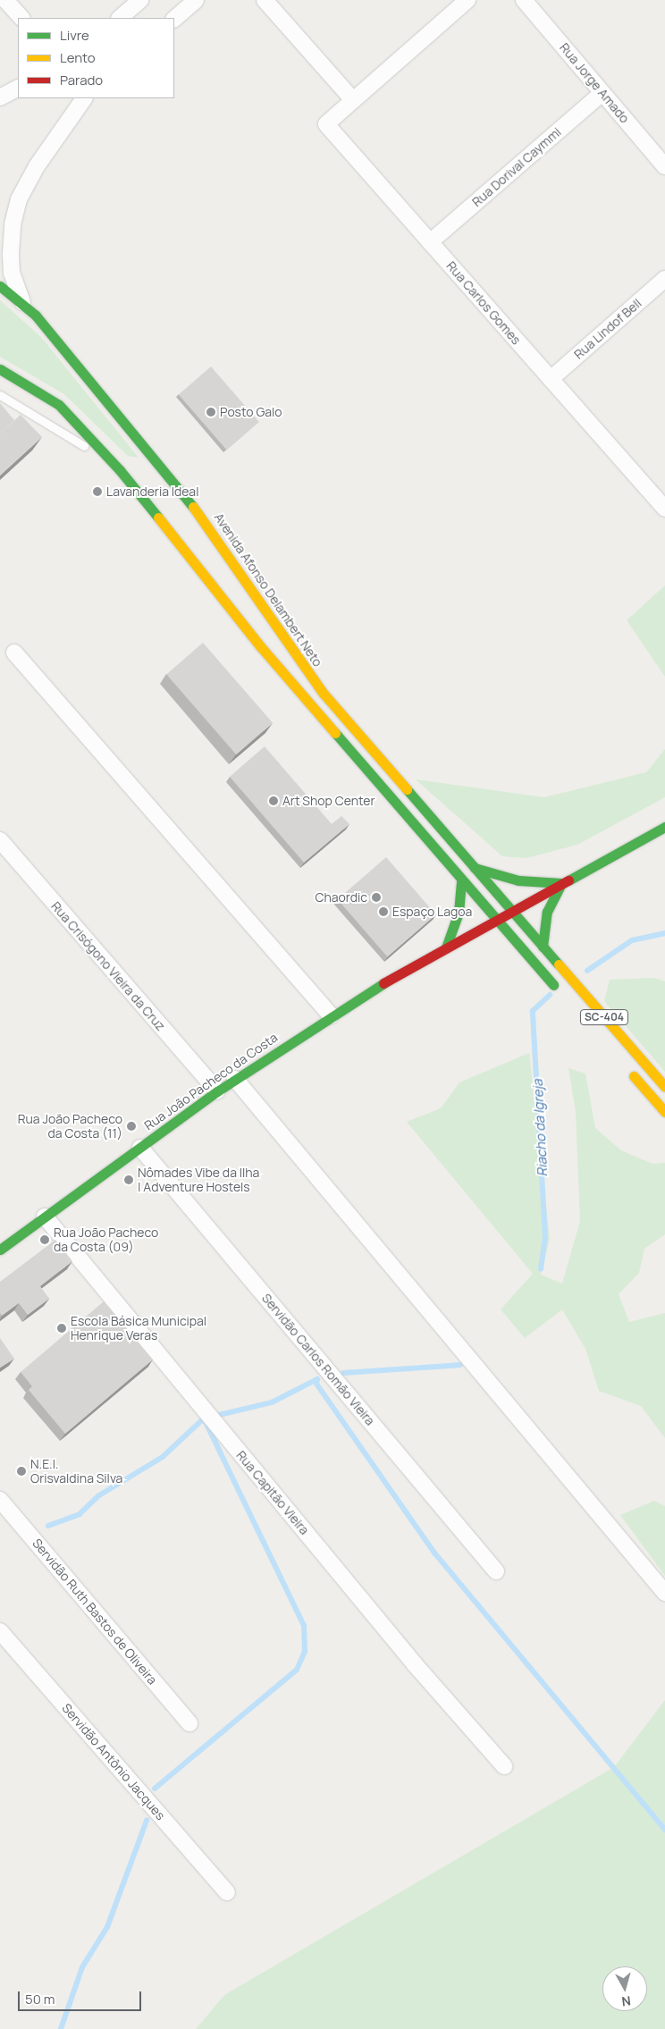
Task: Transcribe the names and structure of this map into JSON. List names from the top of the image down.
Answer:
{
  "streets": {
    "main road": ["Avenida Afonso Delambert Neto", "SC-404", "Rua João Pacheco da Costa"],
    "street": [
      "Rua Jorge Amado",
      "Rua Dorival Caymmi",
      "Rua Carlos Gomes",
      "Rua Lindof Bell",
      "Rua Crisógono Vieira da Cruz",
      "Servidão Carlos Romão Vieira",
      "Rua Capitão Vieira",
      "Servidão Ruth Bastos de Oliveira",
      "Servidão Antônio Jacques"
    ]
  },
  "crossings": [
    ["Rua Jorge Amado", "Rua Dorival Caymmi"],
    ["Rua Dorival Caymmi", "Rua Carlos Gomes"],
    ["Rua Carlos Gomes", "Rua Lindof Bell"],
    ["Avenida Afonso Delambert Neto", "SC-404"],
    ["Avenida Afonso Delambert Neto", "Rua João Pacheco da Costa"],
    ["Rua Crisógono Vieira da Cruz", "Rua João Pacheco da Costa"],
    ["SC-404", "Rua João Pacheco da Costa"],
    ["Rua João Pacheco da Costa", "Servidão Carlos Romão Vieira"],
    ["Rua João Pacheco da Costa", "Rua Capitão Vieira"]
  ],
  "water": ["Riacho da Igreja"],
  "places": [
    "Posto Galo",
    "Lavanderia Ideal",
    "Art Shop Center",
    "Chaordic",
    "Espaço Lagoa",
    "Rua João Pacheco da Costa (11)",
    "Nômades Vibe da Ilha | Adventure Hostels",
    "Rua João Pacheco da Costa (09)",
    "Escola Básica Municipal Henrique Veras",
    "N.E.I. Orisvaldina Silva"
  ],
  "legend": ["Livre", "Lento", "Parado"],
  "scale_bar": "50 m",
  "north": "bottom"
}
